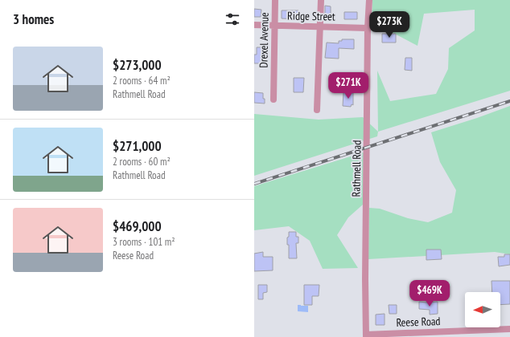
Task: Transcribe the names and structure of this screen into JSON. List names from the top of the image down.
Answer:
{
  "streets": {
    "street": [
      "Ridge Street",
      "Drexel Avenue",
      "Rathmell Road",
      "Reese Road"
    ]
  },
  "crossings": [
    ["Ridge Street", "Drexel Avenue"],
    ["Ridge Street", "Rathmell Road"],
    ["Rathmell Road", "Reese Road"]
  ],
  "north": "left",
  "page": {
    "heading": "3 homes",
    "price": ["$273K", "$271K", "$469K"],
    "list": [
      {
        "name": "$273,000",
        "note": "2 rooms · 64 m² · Rathmell Road"
      },
      {
        "name": "$271,000",
        "note": "2 rooms · 60 m² · Rathmell Road"
      },
      {
        "name": "$469,000",
        "note": "3 rooms · 101 m² · Reese Road"
      }
    ]
  }
}
